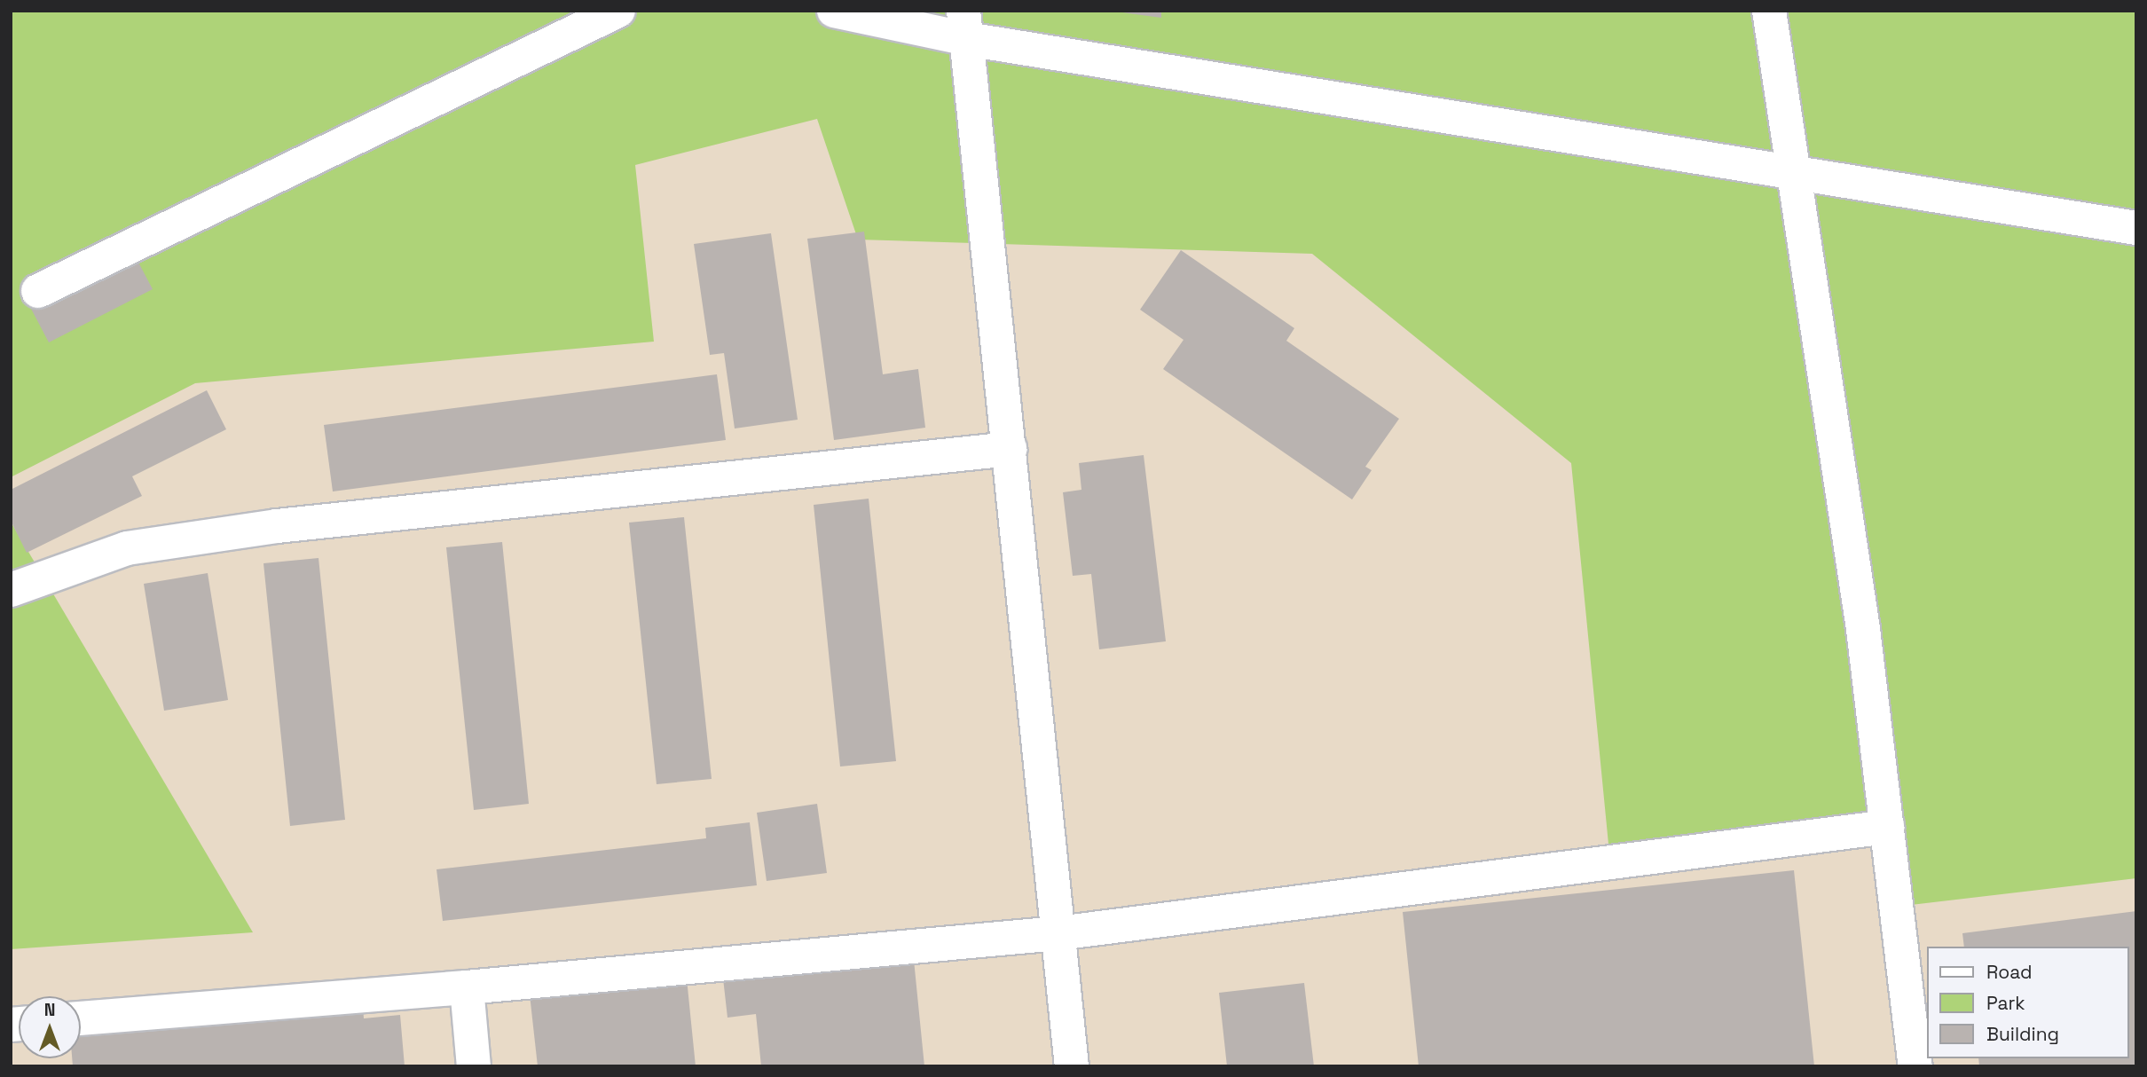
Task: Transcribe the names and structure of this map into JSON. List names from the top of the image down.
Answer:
{
  "legend": ["Road", "Park", "Building"],
  "north": "top"
}
